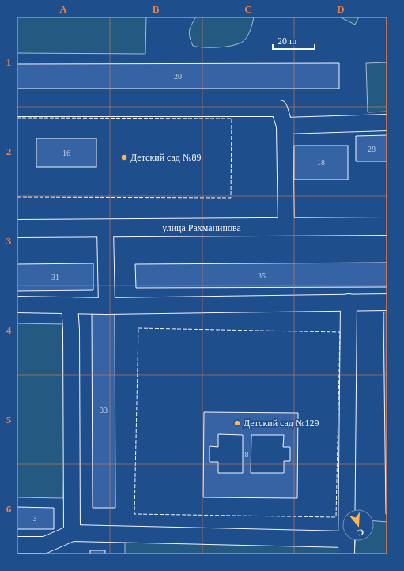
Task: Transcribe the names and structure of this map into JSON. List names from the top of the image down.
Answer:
{
  "streets": {
    "main road": ["улица Рахманинова"]
  },
  "places": ["Детский сад №89", "Детский сад №129"],
  "house_numbers": [
    "20",
    "28",
    "16",
    "18",
    "35",
    "31",
    "33",
    "8",
    "3"
  ],
  "scale_bar": "20 m",
  "north": "bottom",
  "grid": {
    "columns": [
      "A",
      "B",
      "C",
      "D"
    ],
    "rows": [
      "1",
      "2",
      "3",
      "4",
      "5",
      "6"
    ]
  }
}
